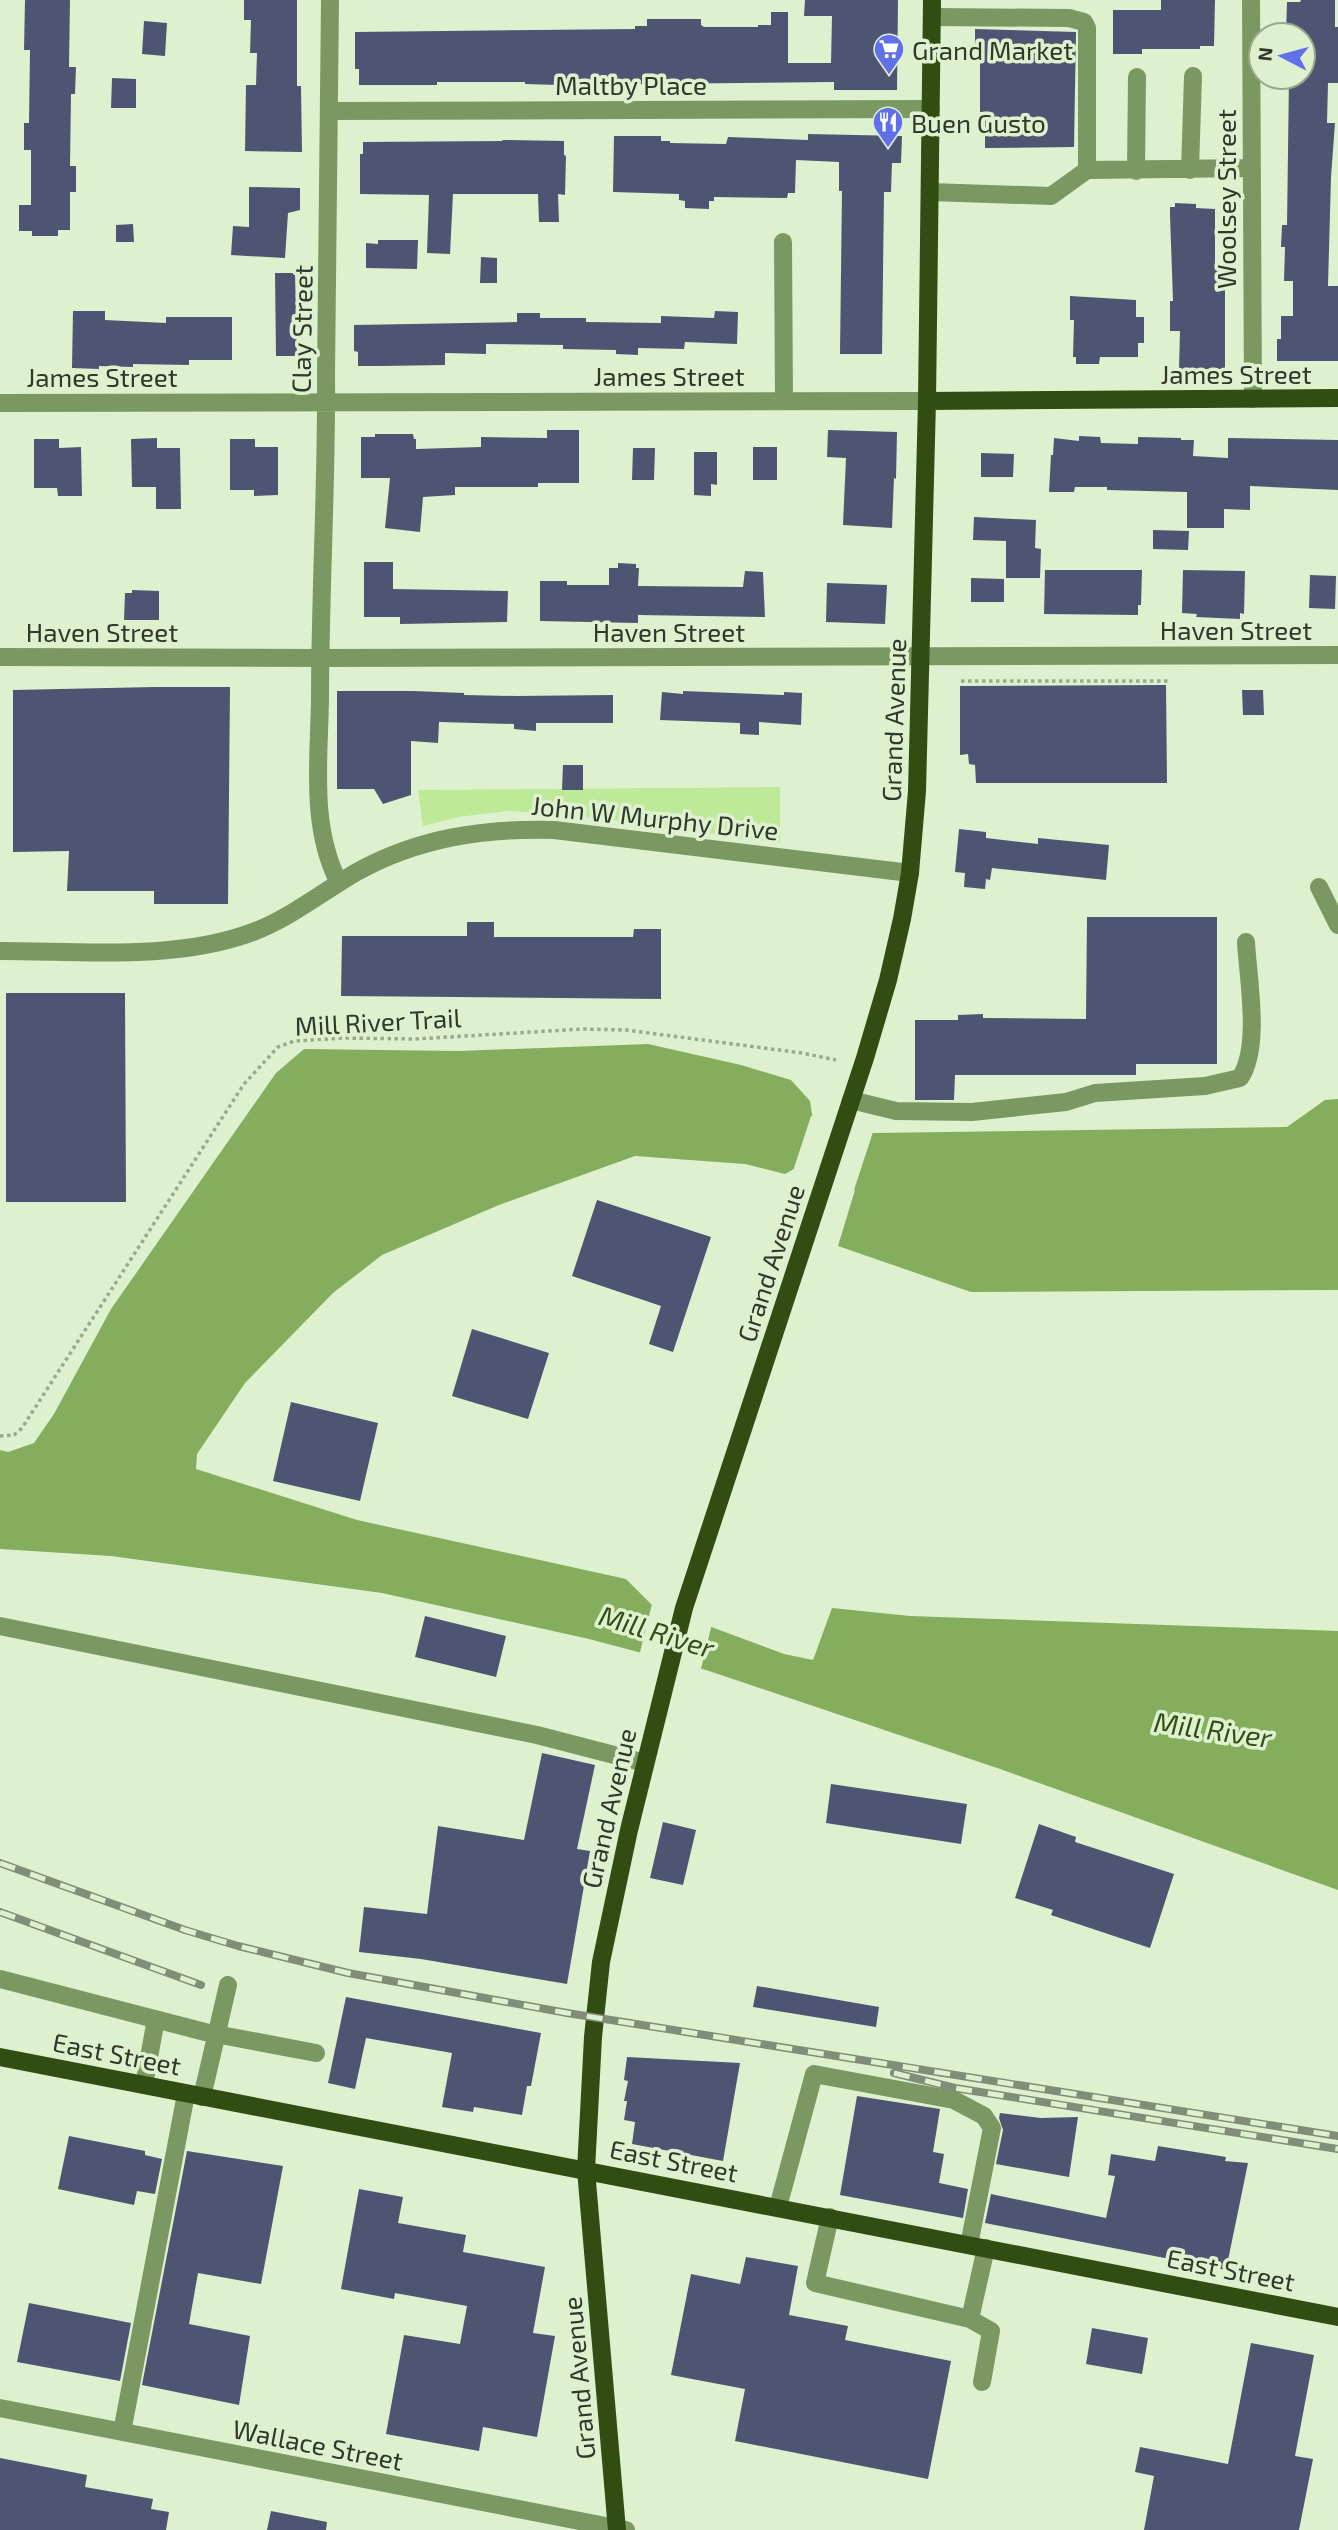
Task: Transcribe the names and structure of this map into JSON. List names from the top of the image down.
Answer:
{
  "streets": {
    "main road": ["James Street", "Grand Avenue", "East Street"],
    "street": [
      "Maltby Place",
      "Woolsey Street",
      "Clay Street",
      "Haven Street",
      "John W Murphy Drive",
      "Wallace Street"
    ],
    "path": ["Mill River Trail"]
  },
  "crossings": [
    ["Maltby Place", "Clay Street"],
    ["Maltby Place", "Grand Avenue"],
    ["Woolsey Street", "James Street"],
    ["Clay Street", "James Street"],
    ["Clay Street", "Haven Street"],
    ["Clay Street", "John W Murphy Drive"],
    ["James Street", "Grand Avenue"],
    ["Haven Street", "Grand Avenue"],
    ["Grand Avenue", "John W Murphy Drive"],
    ["Grand Avenue", "East Street"],
    ["Grand Avenue", "Wallace Street"]
  ],
  "water": ["Mill River"],
  "places": {
    "supermarket": ["Grand Market"],
    "restaurant": ["Buen Gusto"]
  },
  "north": "left"
}
